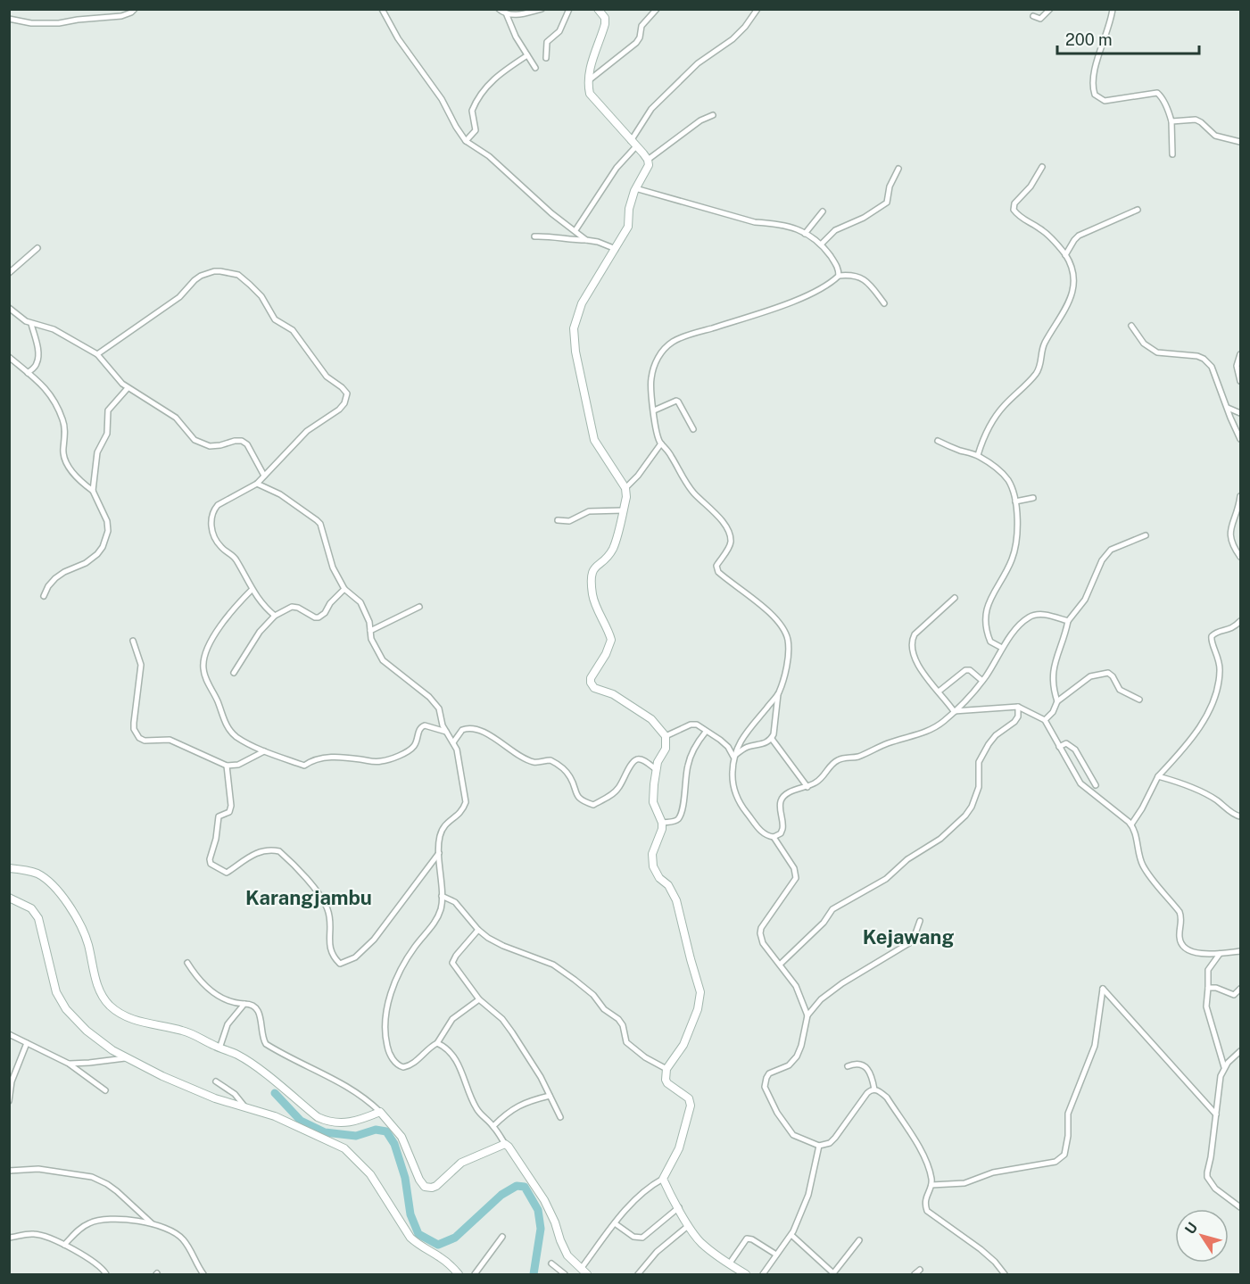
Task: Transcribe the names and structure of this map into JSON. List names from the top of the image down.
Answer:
{
  "districts": ["Karangjambu", "Kejawang"],
  "scale_bar": "200 m",
  "north": "top left"
}
